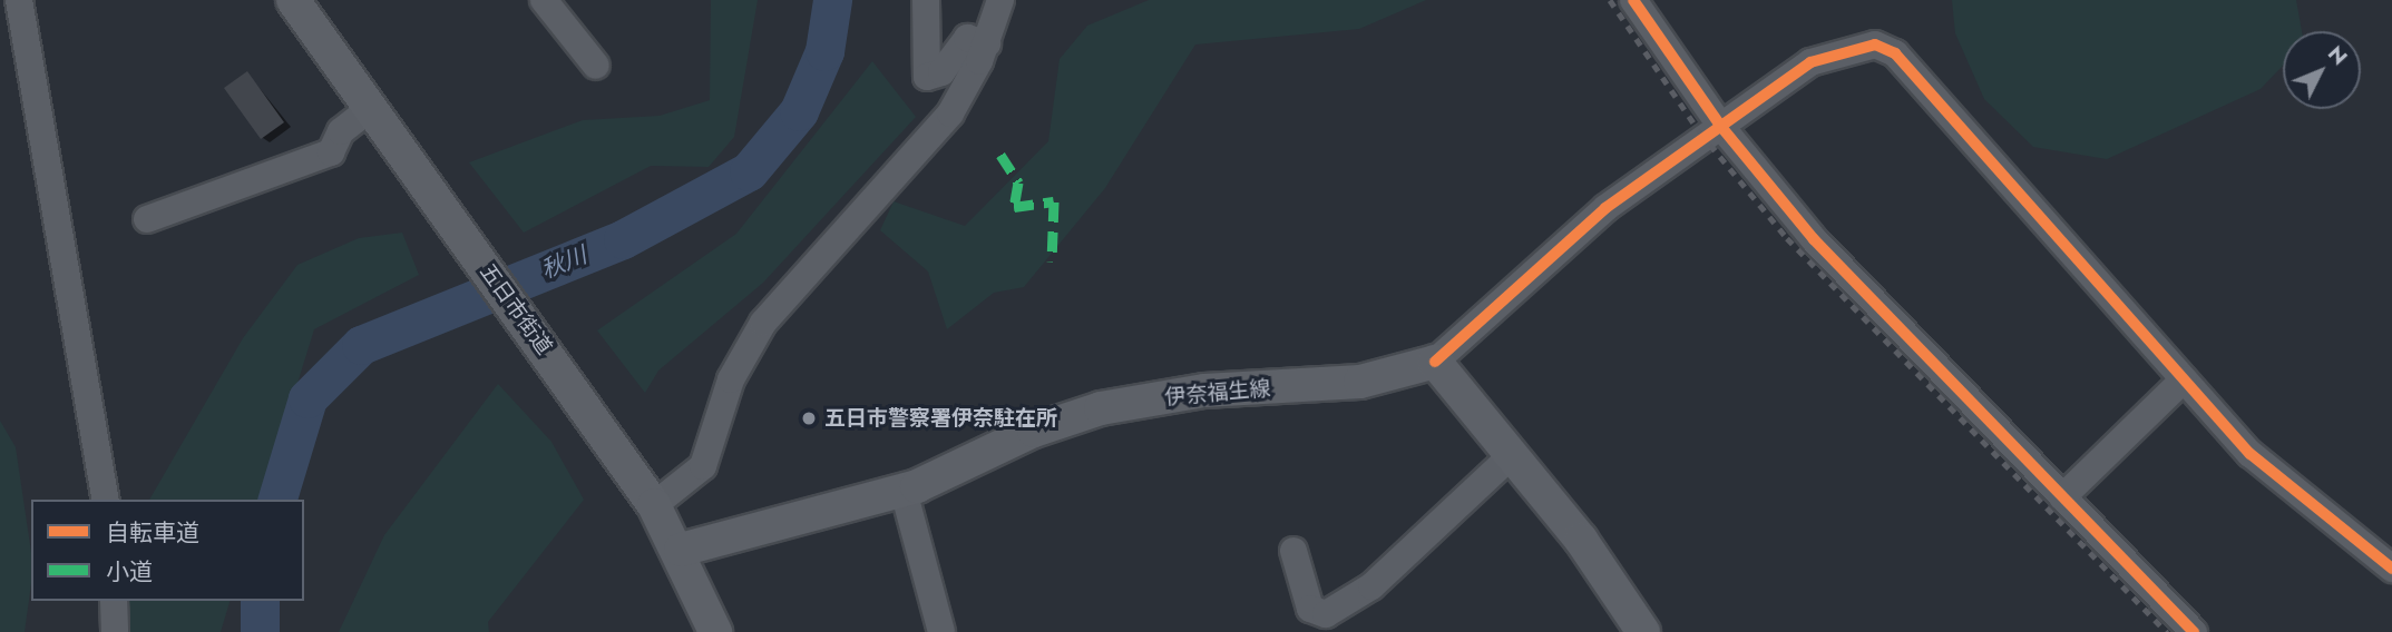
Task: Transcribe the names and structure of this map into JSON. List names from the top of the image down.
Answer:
{
  "streets": {
    "main road": ["五日市街道", "伊奈福生線"]
  },
  "crossings": [
    ["五日市街道", "伊奈福生線"]
  ],
  "water": ["秋川"],
  "places": ["五日市警察署伊奈駐在所"],
  "legend": ["自転車道", "小道"],
  "north": "top right"
}
